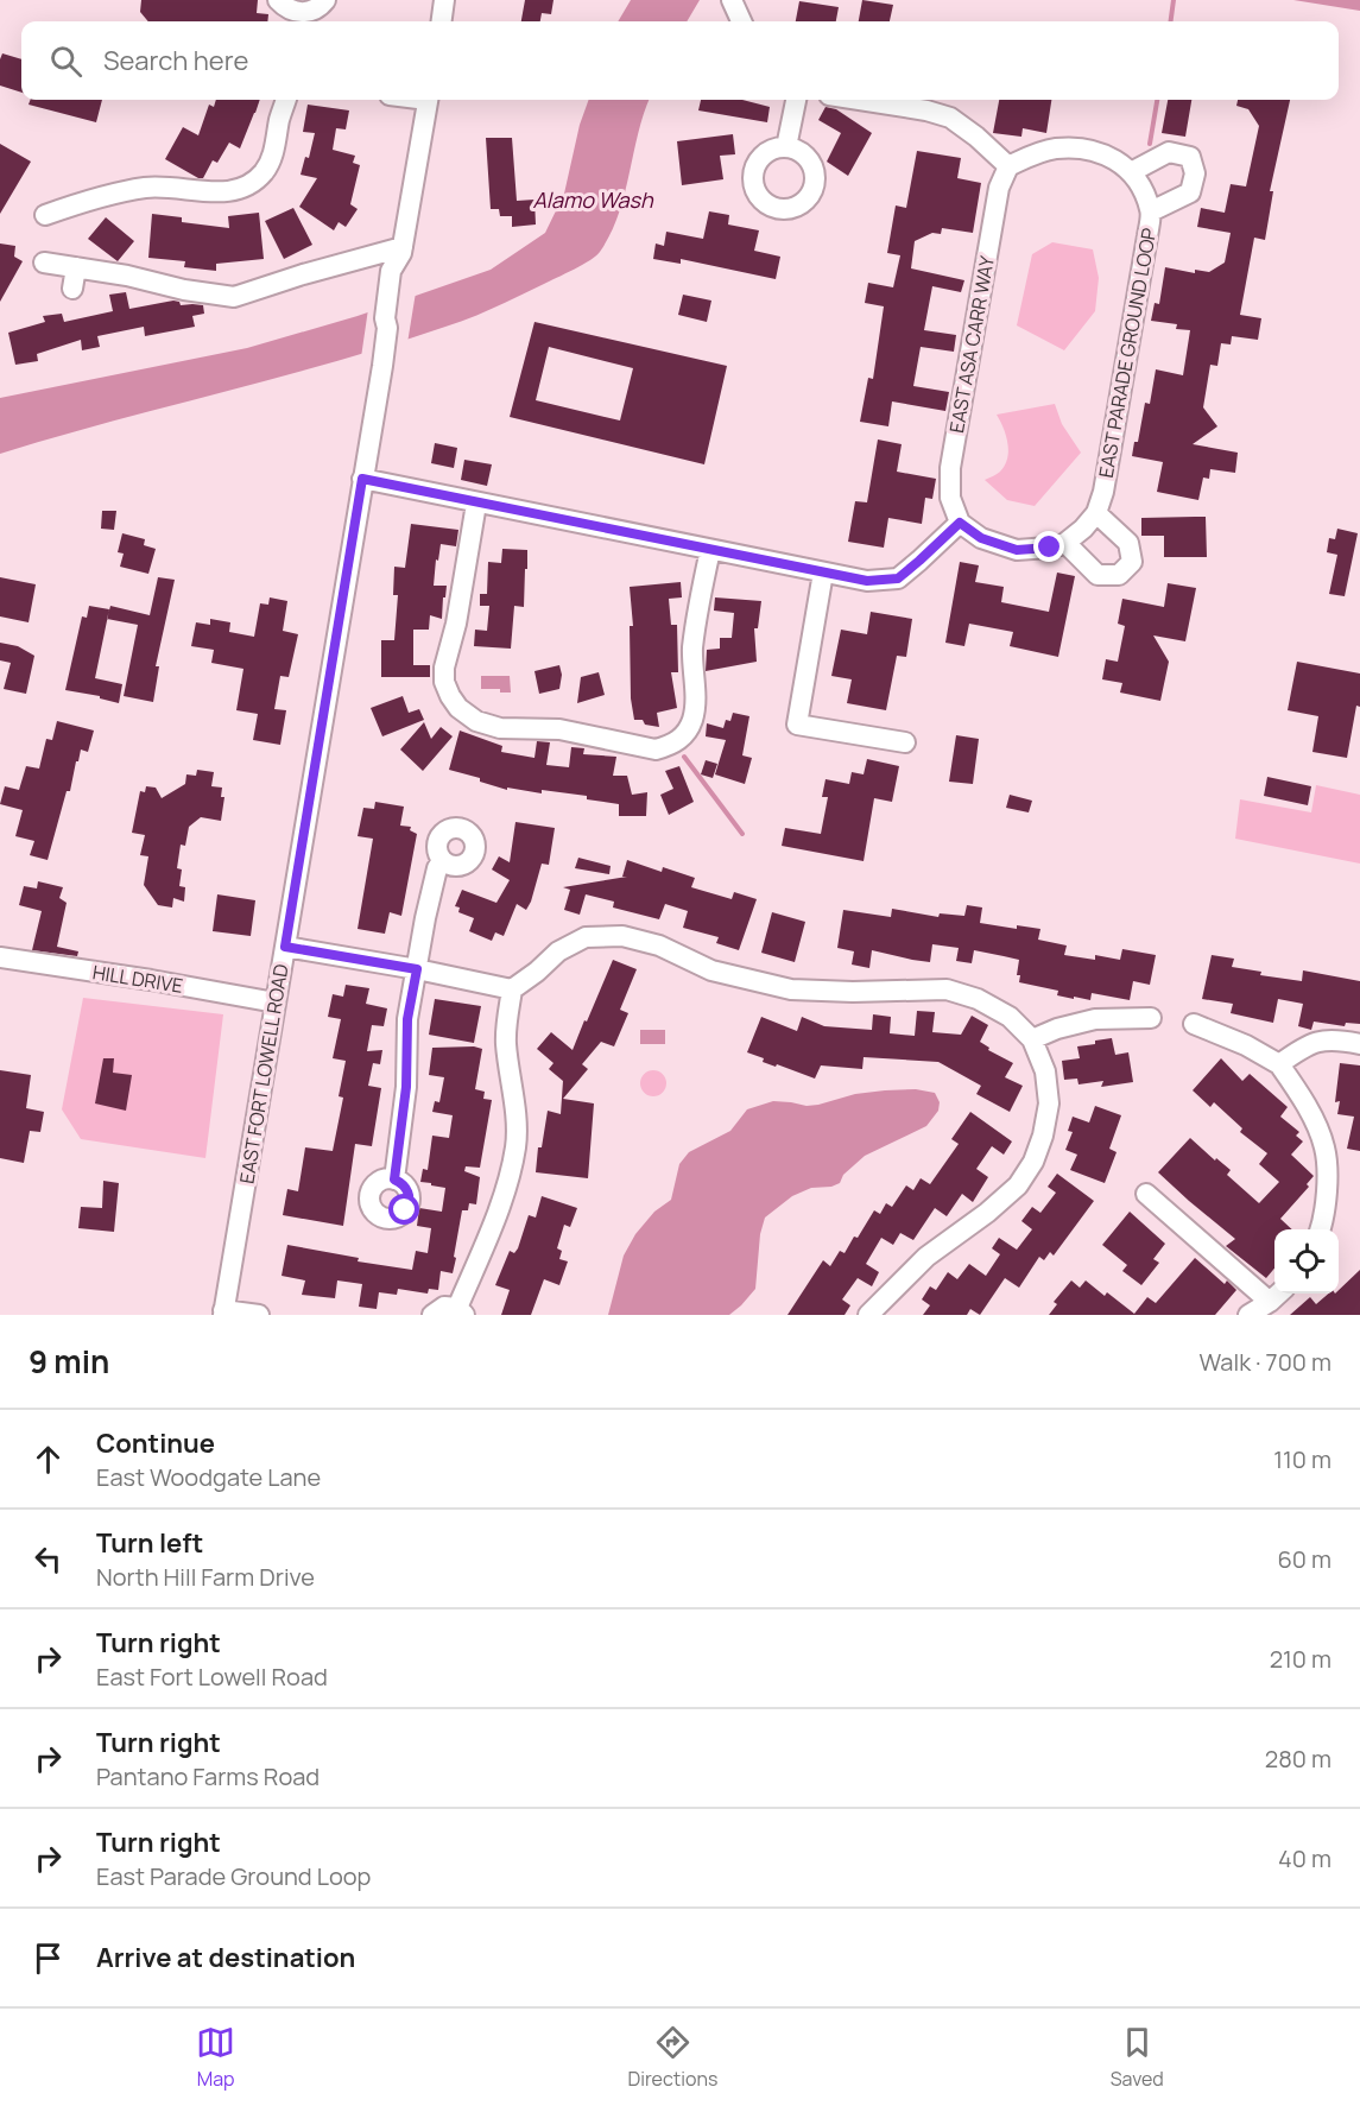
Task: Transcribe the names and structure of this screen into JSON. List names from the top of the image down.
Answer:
{
  "streets": {
    "street": [
      "EAST ASA CARR WAY",
      "EAST PARADE GROUND LOOP",
      "HILL DRIVE",
      "EAST FORT LOWELL ROAD"
    ]
  },
  "crossings": [
    ["EAST ASA CARR WAY", "EAST PARADE GROUND LOOP"],
    ["HILL DRIVE", "EAST FORT LOWELL ROAD"]
  ],
  "water": ["Alamo Wash"],
  "page": {
    "search": "Search here",
    "heading": ["9 min", "Walk · 700 m"],
    "list": [
      ["Continue", "East Woodgate Lane", "110 m"],
      ["Turn left", "North Hill Farm Drive", "60 m"],
      ["Turn right", "East Fort Lowell Road", "210 m"],
      ["Turn right", "Pantano Farms Road", "280 m"],
      ["Turn right", "East Parade Ground Loop", "40 m"],
      "Arrive at destination"
    ],
    "nav": ["Map", "Directions", "Saved"]
  }
}
